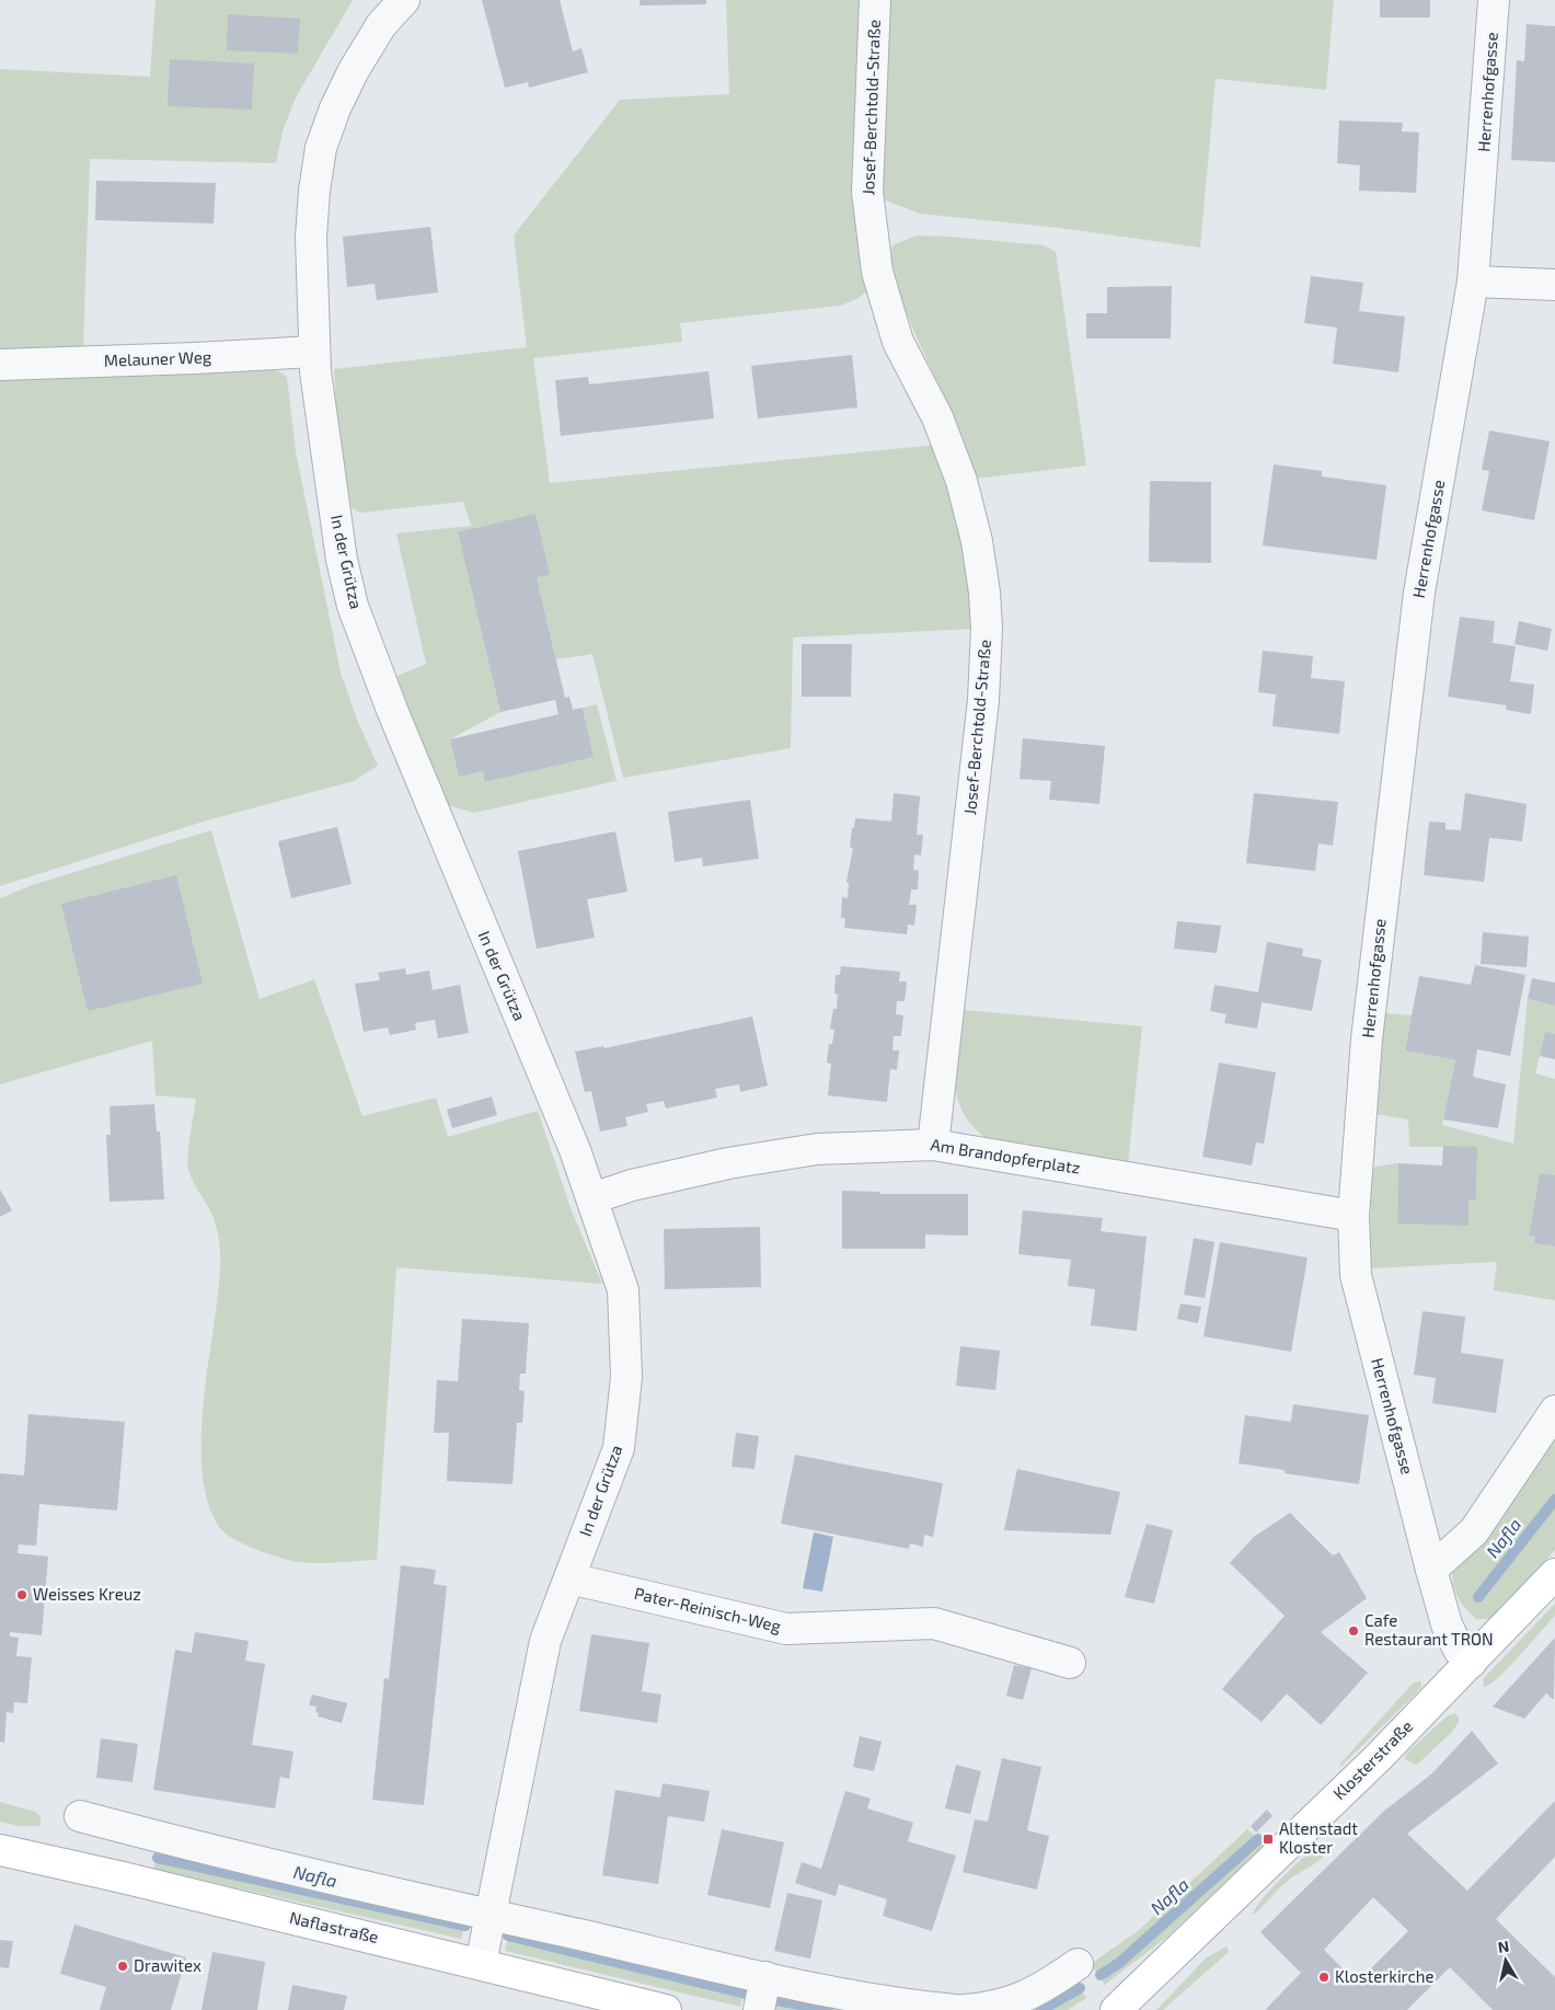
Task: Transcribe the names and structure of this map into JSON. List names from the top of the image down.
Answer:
{
  "streets": {
    "main road": ["Klosterstraße", "Naflastraße"],
    "street": [
      "Herrenhofgasse",
      "Josef-Berchtold-Straße",
      "Melauner Weg",
      "In der Grütza",
      "Am Brandopferplatz",
      "Pater-Reinisch-Weg"
    ]
  },
  "crossings": [
    ["Herrenhofgasse", "Am Brandopferplatz"],
    ["Herrenhofgasse", "Klosterstraße"],
    ["Josef-Berchtold-Straße", "Am Brandopferplatz"],
    ["Melauner Weg", "In der Grütza"],
    ["In der Grütza", "Am Brandopferplatz"],
    ["In der Grütza", "Pater-Reinisch-Weg"],
    ["In der Grütza", "Naflastraße"]
  ],
  "water": ["Nafla"],
  "places": {
    "other": [
      "Weisses Kreuz",
      "Cafe Restaurant TRON",
      "Drawitex",
      "Klosterkirche"
    ],
    "transit": ["Altenstadt Kloster"]
  },
  "north": "top"
}
